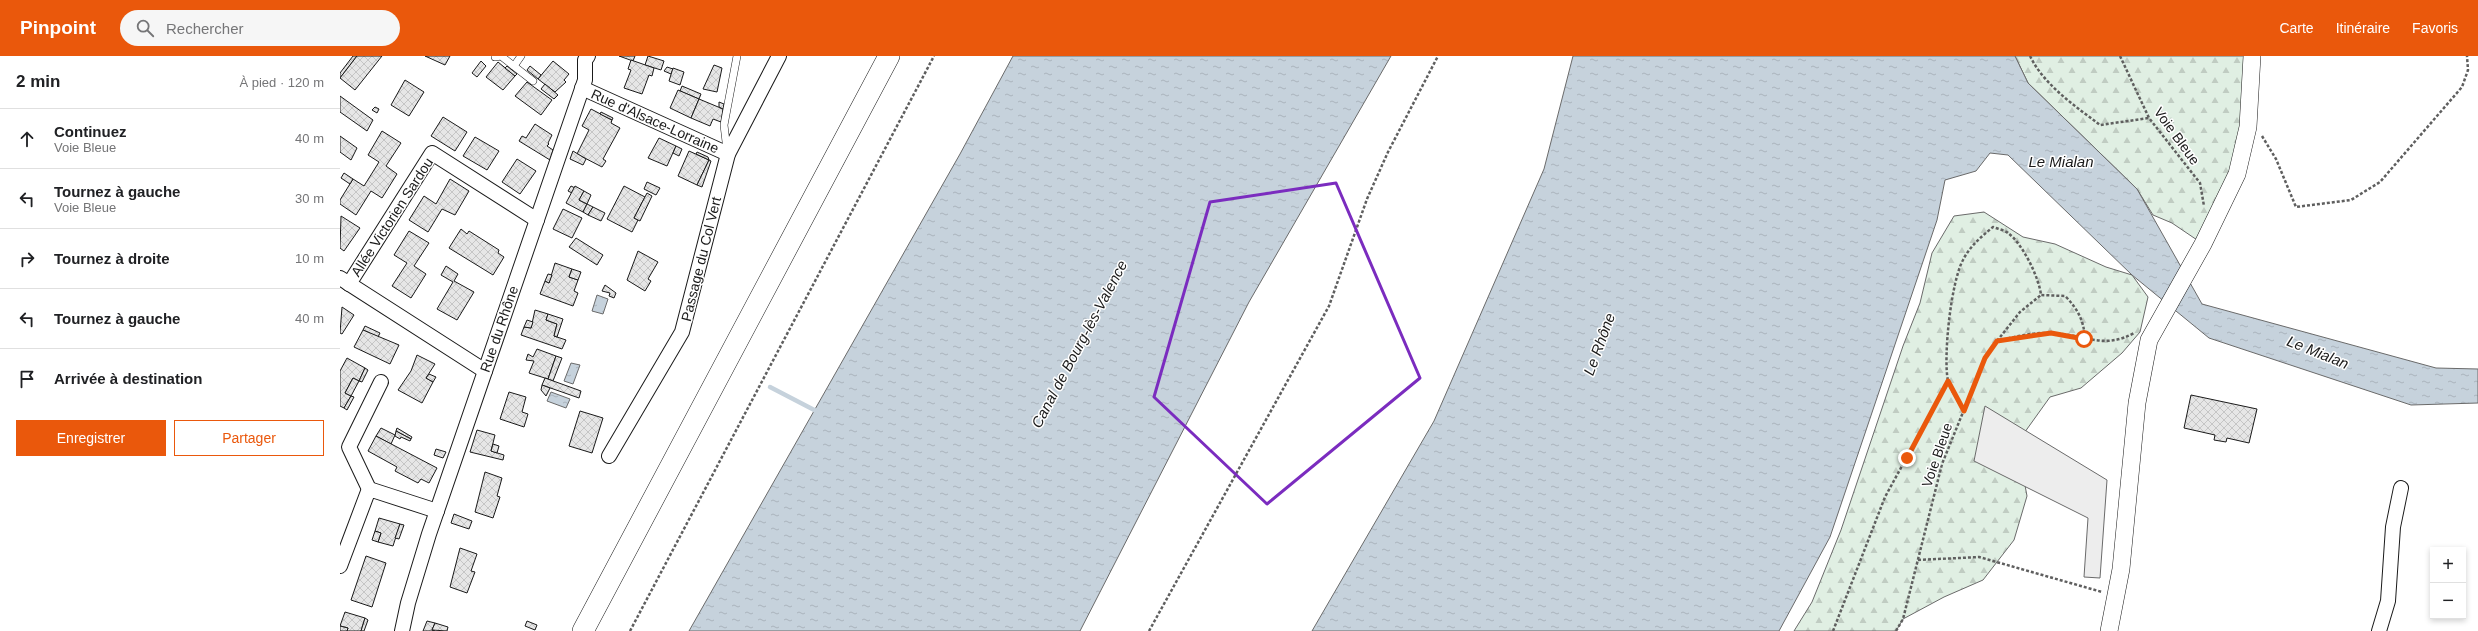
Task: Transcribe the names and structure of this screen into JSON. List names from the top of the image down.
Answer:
{
  "streets": {
    "street": [
      "Rue d'Alsace-Lorraine",
      "Allée Victorien Sardou",
      "Passage du Col Vert",
      "Rue du Rhône"
    ],
    "path": ["Voie Bleue"]
  },
  "crossings": [
    ["Rue d'Alsace-Lorraine", "Passage du Col Vert"],
    ["Rue d'Alsace-Lorraine", "Rue du Rhône"],
    ["Allée Victorien Sardou", "Rue du Rhône"]
  ],
  "water": ["Le Mialan", "Canal de Bourg-lès-Valence", "Le Rhône"],
  "page": {
    "header": "Pinpoint",
    "search": "Rechercher",
    "nav": ["Carte", "Itinéraire", "Favoris"],
    "heading": ["2 min", "À pied · 120 m"],
    "list": [
      ["Continuez", "Voie Bleue", "40 m"],
      ["Tournez à gauche", "Voie Bleue", "30 m"],
      ["Tournez à droite", "10 m"],
      ["Tournez à gauche", "40 m"],
      "Arrivée à destination"
    ],
    "buttons": ["Enregistrer", "Partager"],
    "map_buttons": ["+", "−"]
  }
}
